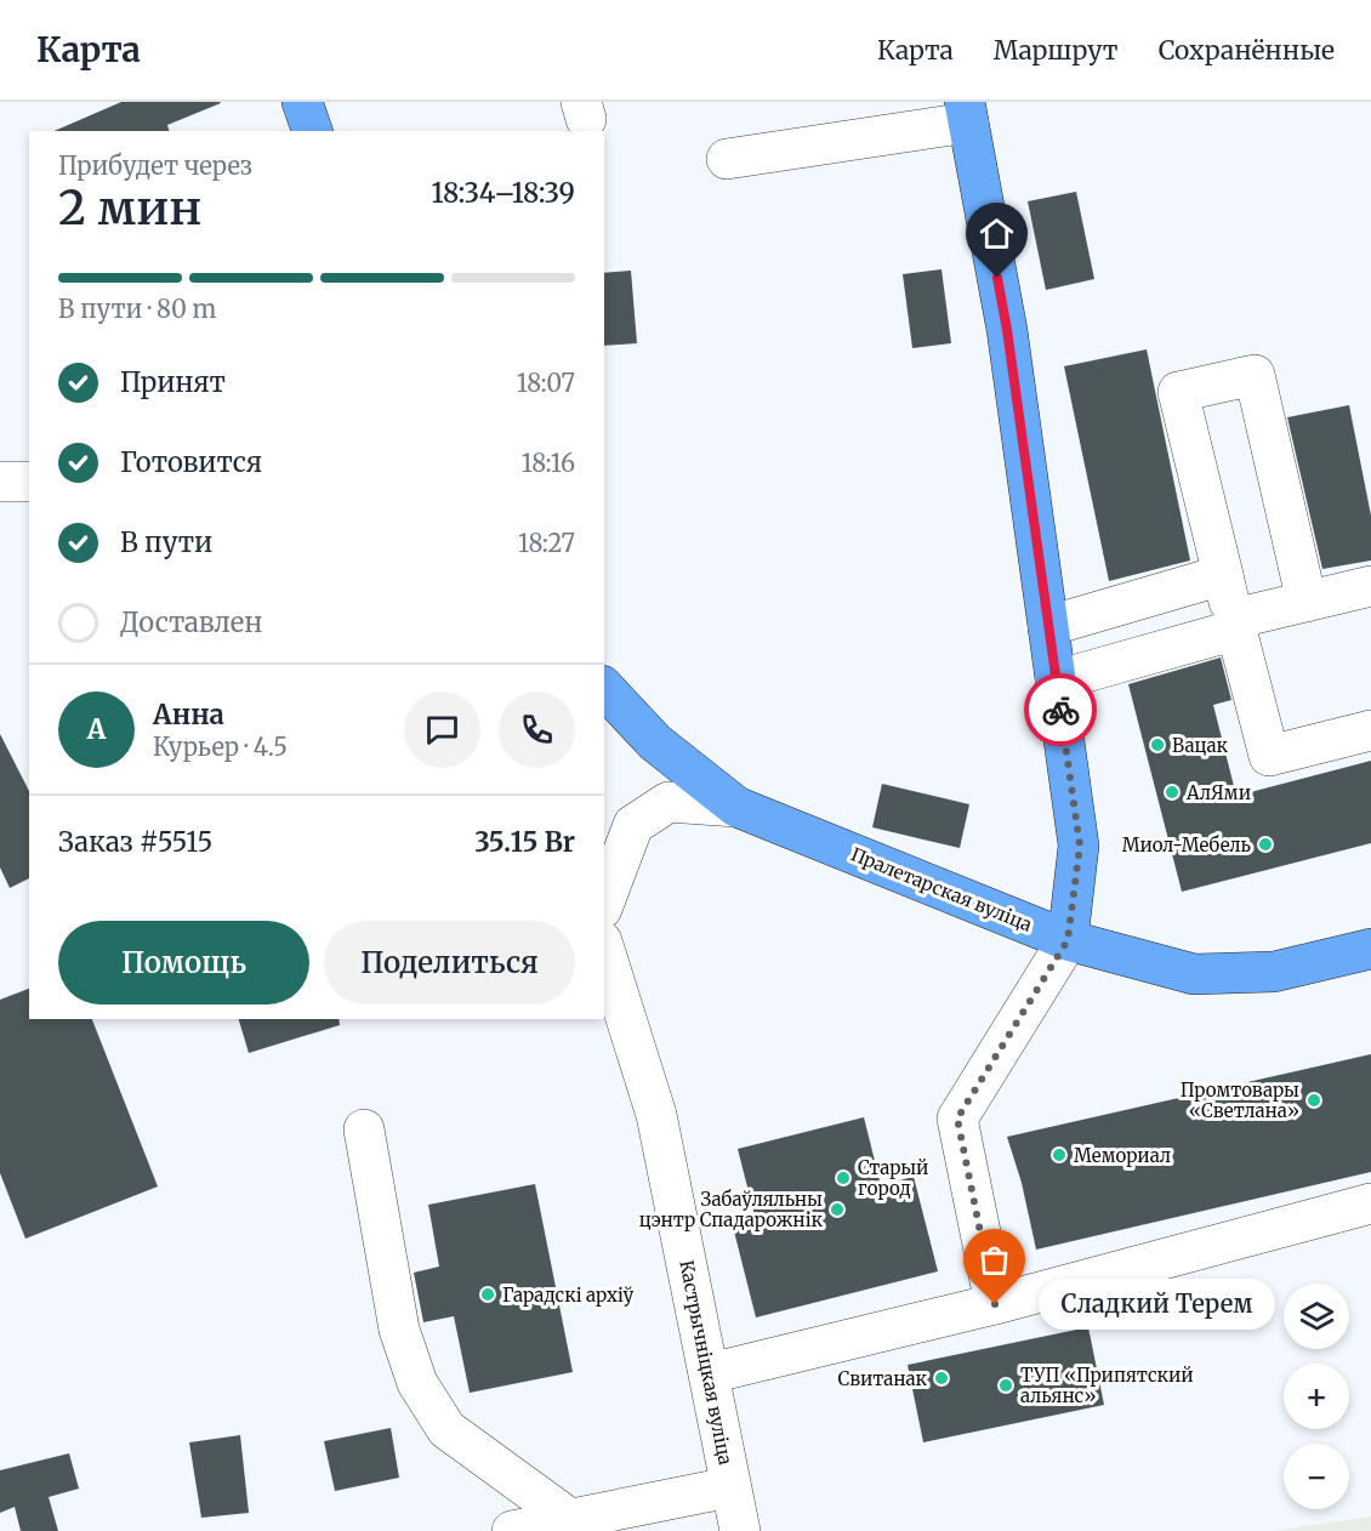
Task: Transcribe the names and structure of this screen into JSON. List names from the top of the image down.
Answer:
{
  "streets": {
    "main road": ["Пралетарская вуліца"],
    "street": ["Кастрычніцкая вуліца"]
  },
  "places": [
    "Вацак",
    "АлЯми",
    "Миол-Мебель",
    "Промтовары «Светлана»",
    "Мемориал",
    "Старый город",
    "Забаўляльны цэнтр Спадарожнік",
    "Гарадскі архіў",
    "Сладкий Терем",
    "Свитанак",
    "ТУП «Припятский альянс»"
  ],
  "page": {
    "header": "Карта",
    "nav": ["Карта", "Маршрут", "Сохранённые"],
    "heading": ["2 мин", "Прибудет через", "18:34–18:39"],
    "panel": [
      "Анна",
      "Курьер · 4.5",
      "Заказ #5515",
      "35.15 Br"
    ],
    "bar": "В пути · 80 m",
    "list": [
      ["Принят", "18:07"],
      ["Готовится", "18:16"],
      ["В пути", "18:27"],
      "Доставлен"
    ],
    "round": "А",
    "buttons": ["Помощь", "Поделиться"],
    "bubble": "Сладкий Терем",
    "map_buttons": ["+", "−"]
  }
}
